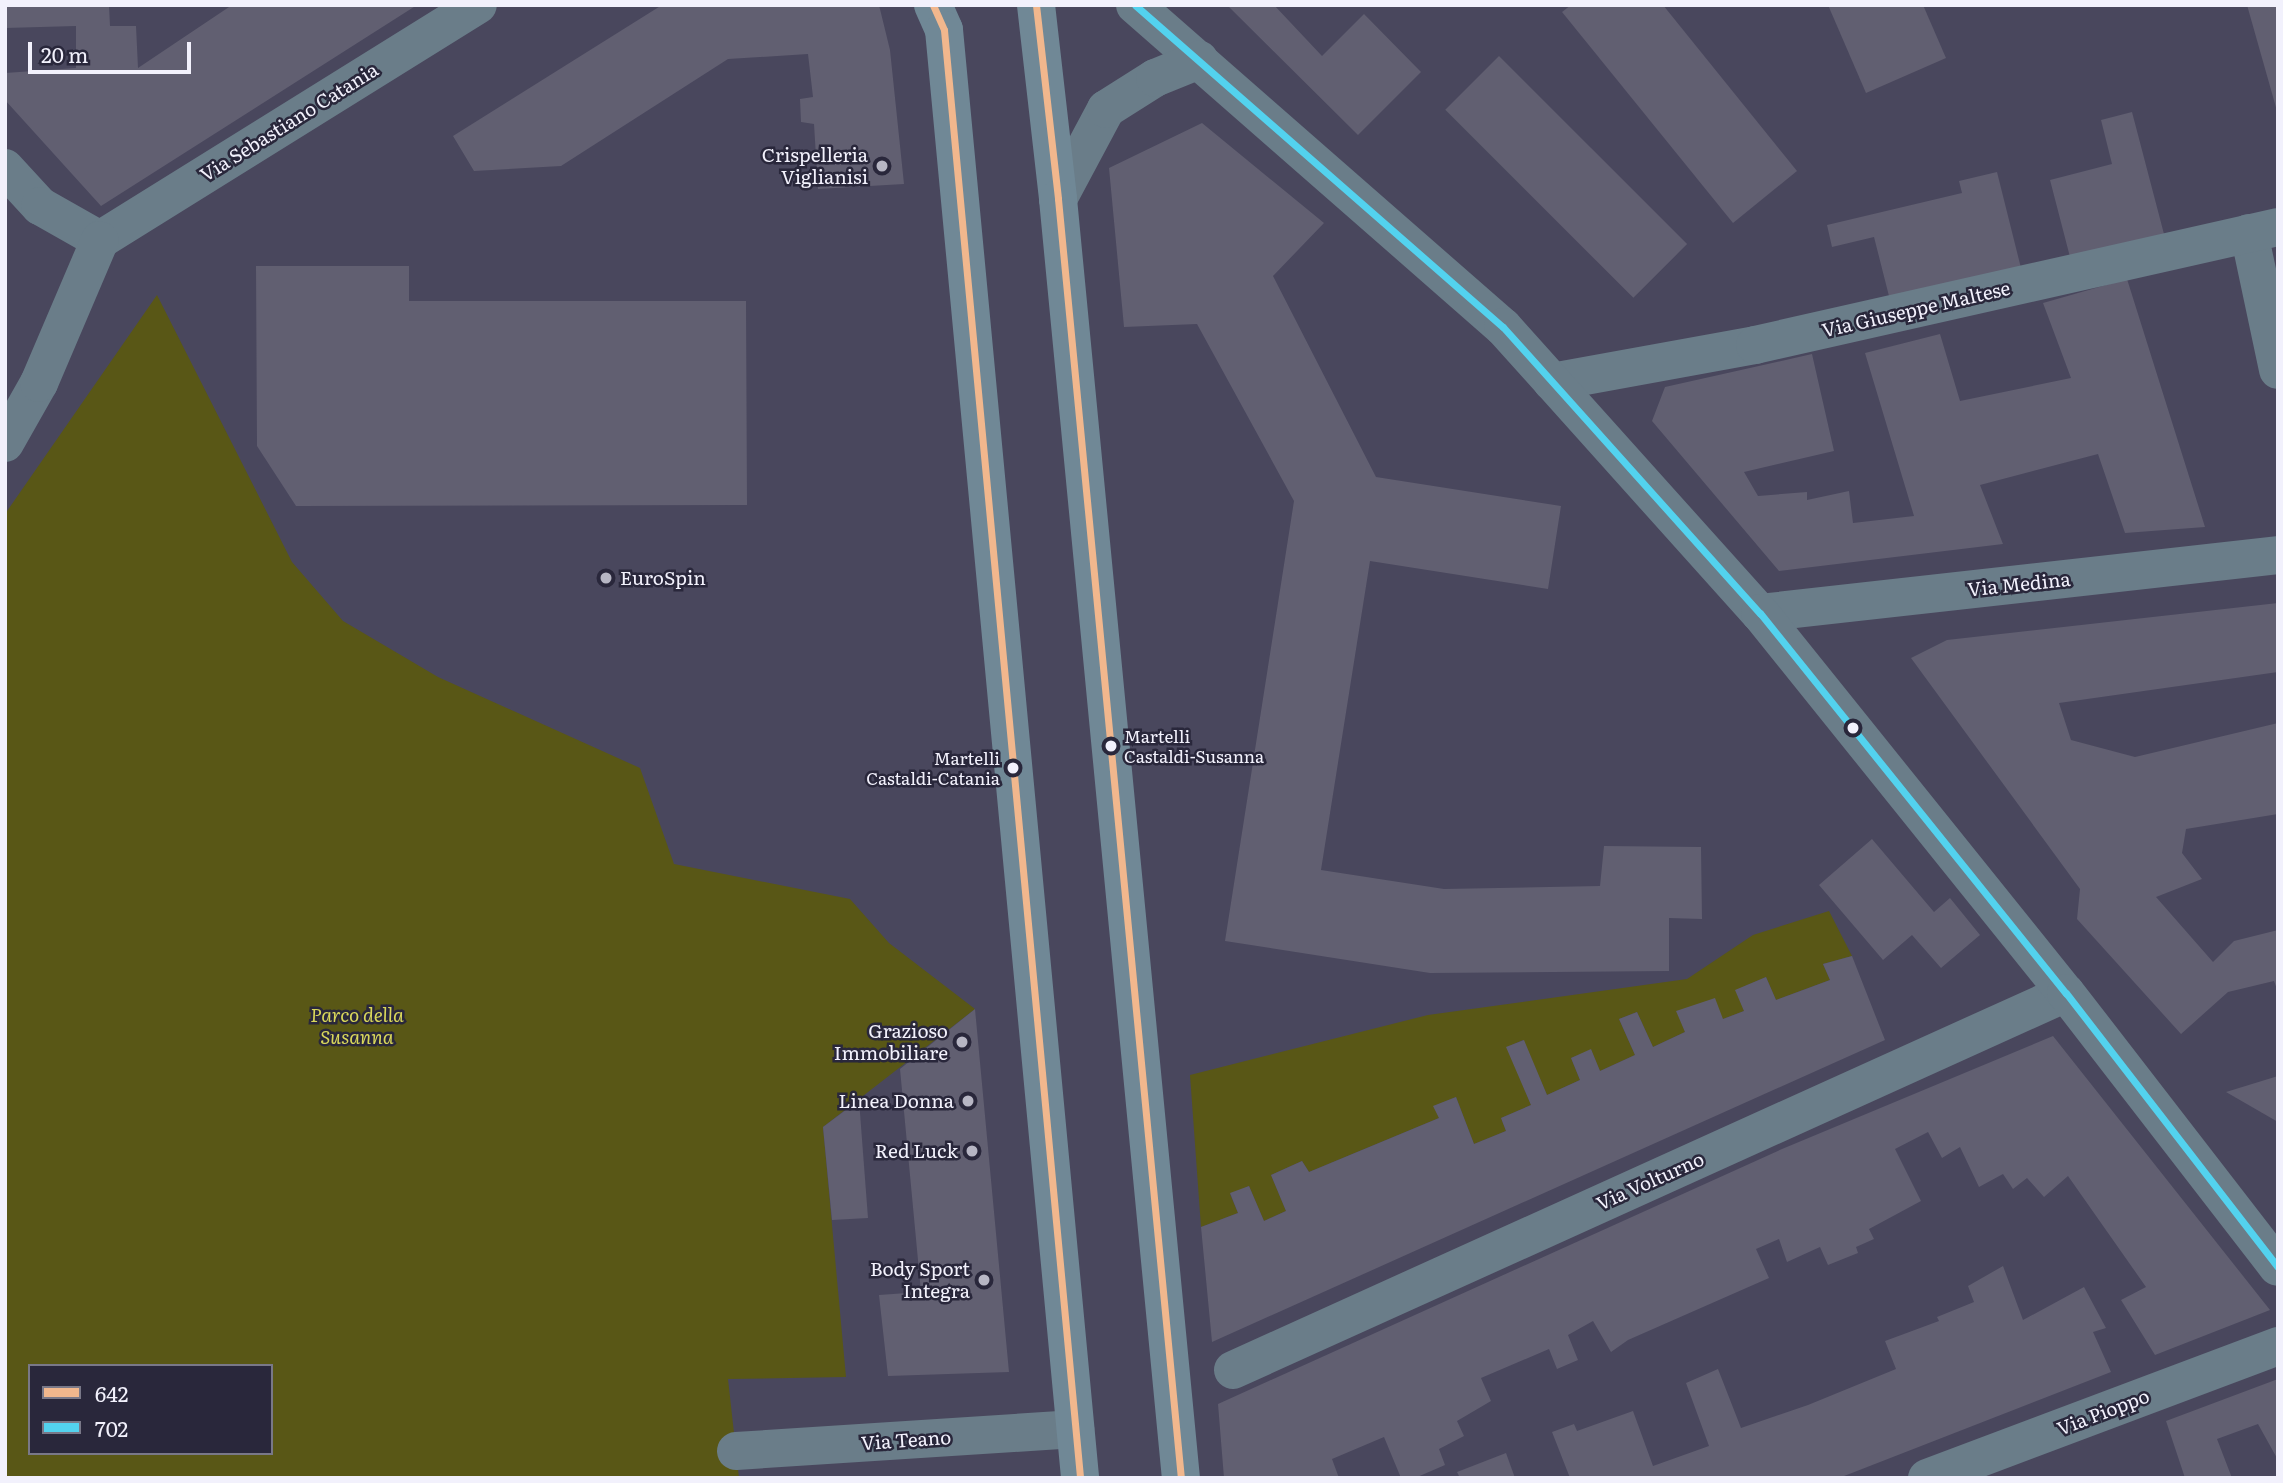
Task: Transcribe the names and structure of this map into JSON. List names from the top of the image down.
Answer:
{
  "streets": {
    "street": [
      "Via Sebastiano Catania",
      "Via Giuseppe Maltese",
      "Via Medina",
      "Via Volturno",
      "Via Pioppo",
      "Via Teano"
    ]
  },
  "parks": ["Parco della Susanna"],
  "places": [
    "Crispelleria Viglianisi",
    "EuroSpin",
    "Martelli Castaldi-Susanna",
    "Martelli Castaldi-Catania",
    "Grazioso Immobiliare",
    "Linea Donna",
    "Red Luck",
    "Body Sport Integra"
  ],
  "lines": ["transit line 642", "transit line 702"],
  "legend": ["642", "702"],
  "scale_bar": "20 m"
}
